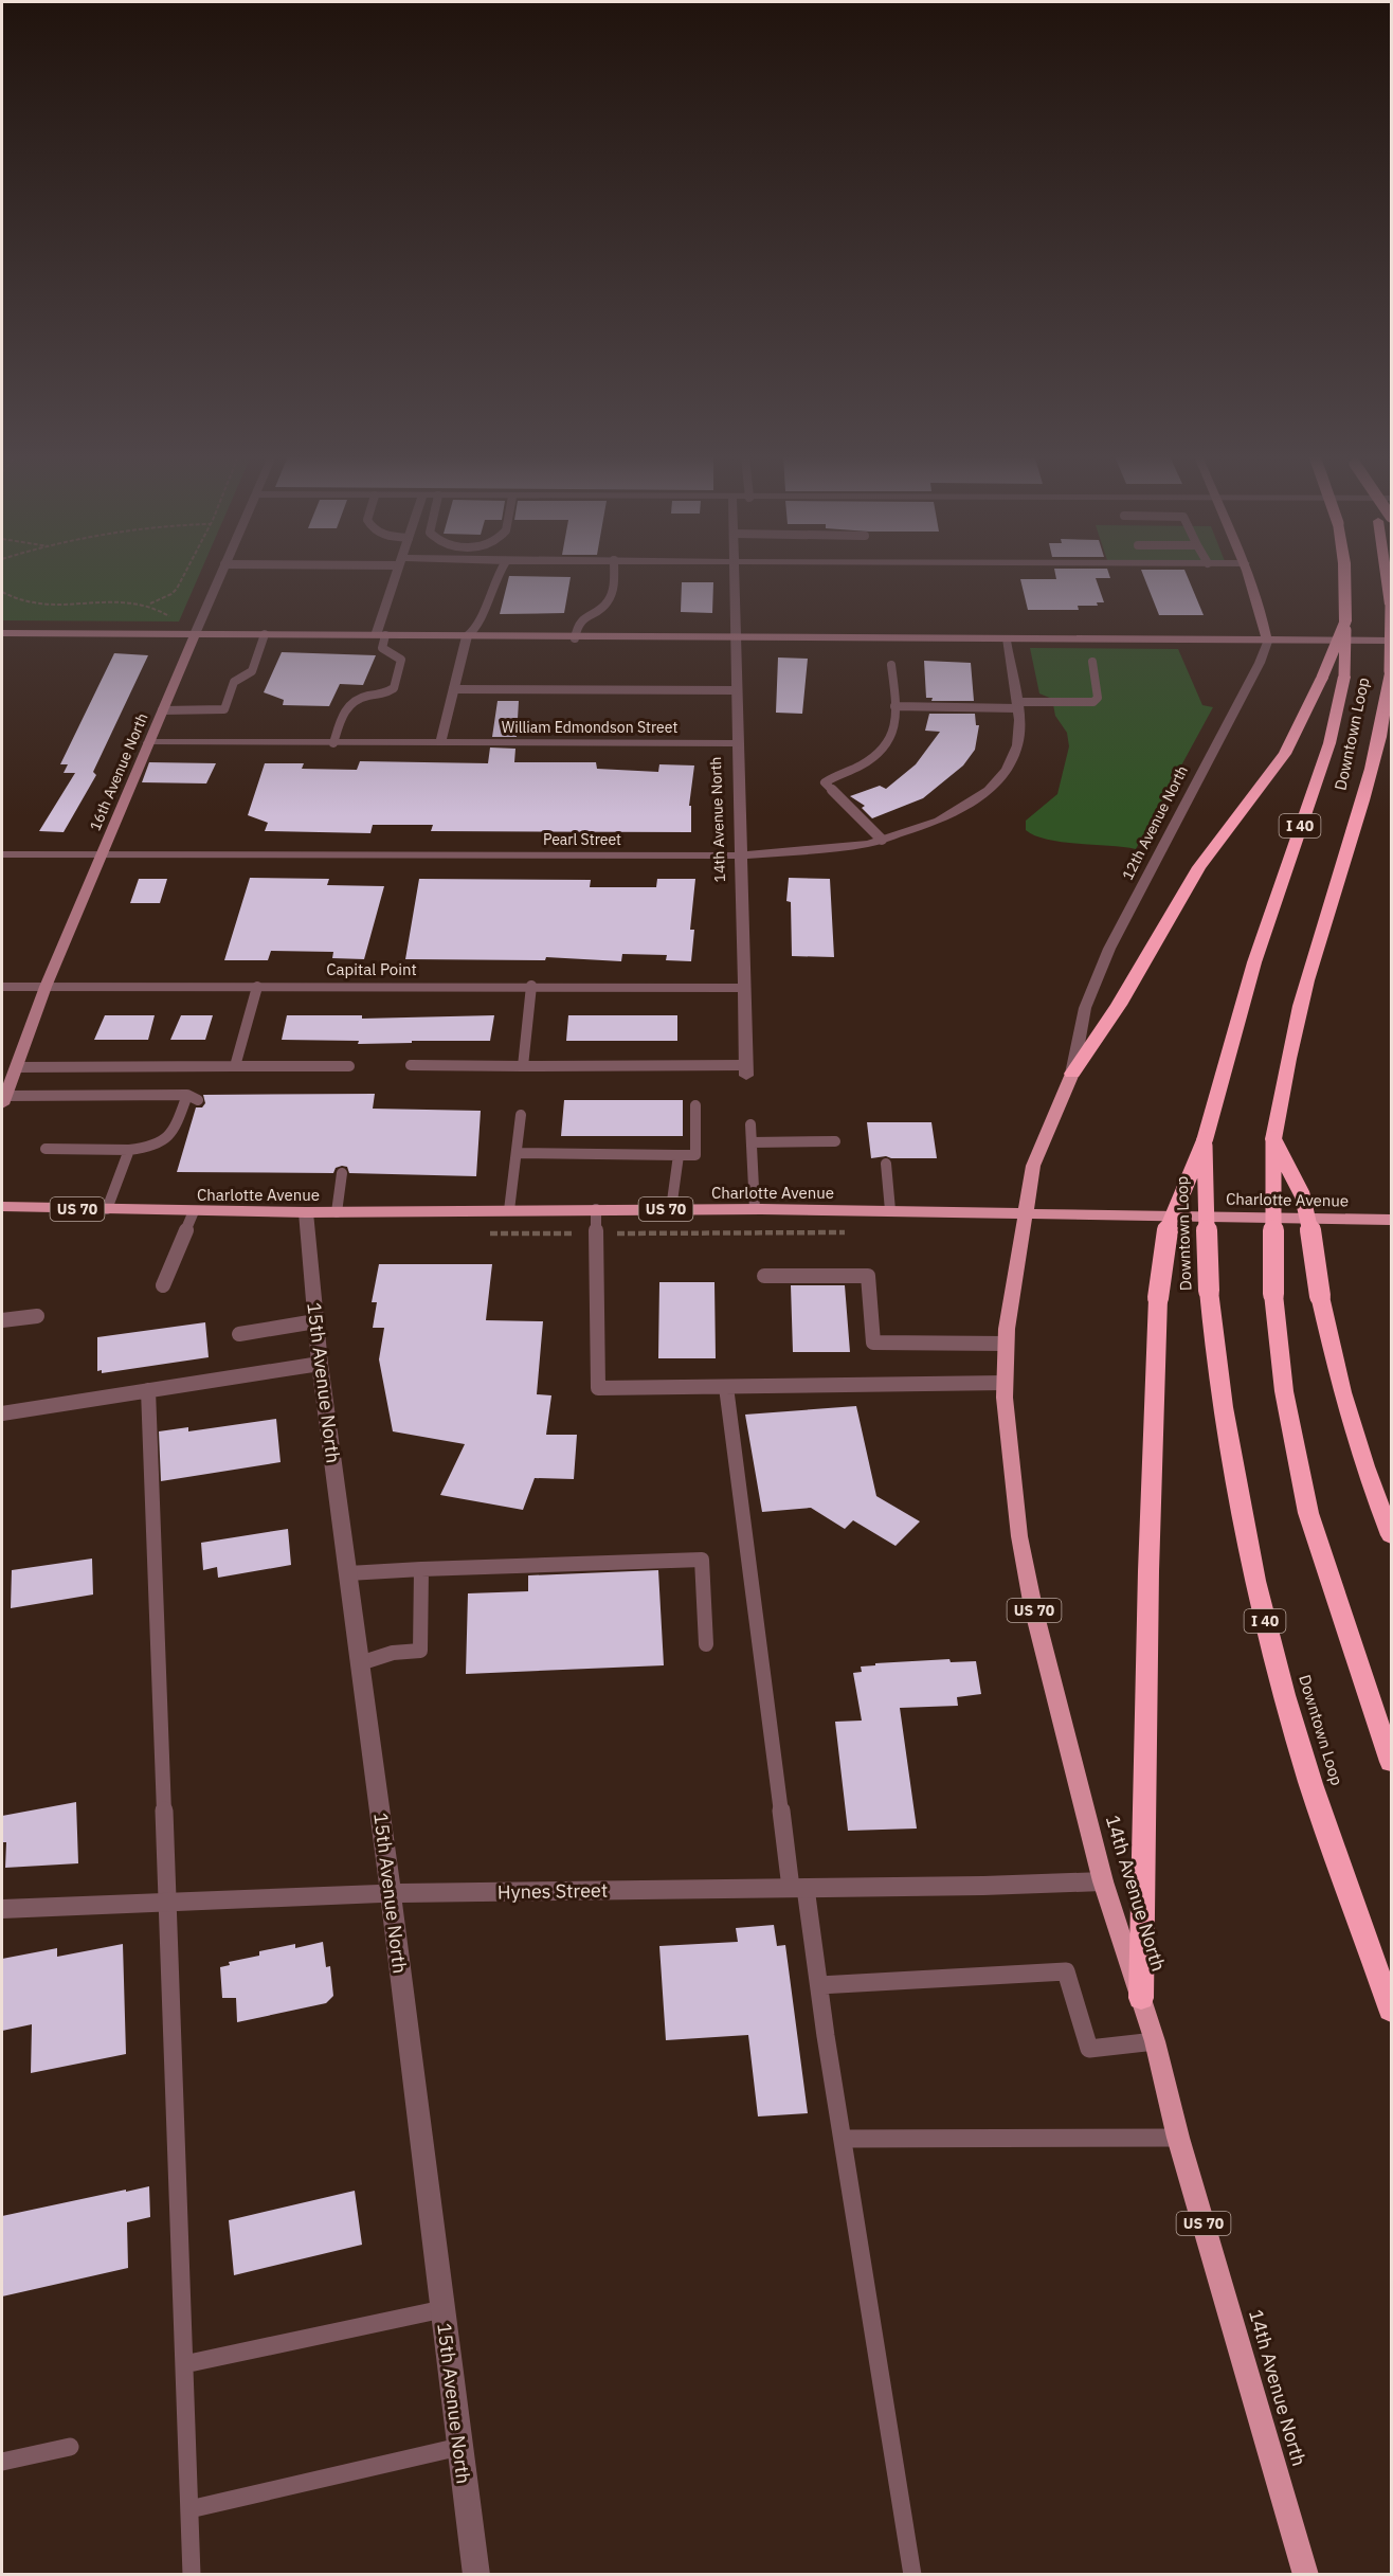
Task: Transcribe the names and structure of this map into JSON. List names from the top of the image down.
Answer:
{
  "streets": {
    "highway": ["Downtown Loop", "I 40"],
    "main road": [
      "14th Avenue North",
      "12th Avenue North",
      "Charlotte Avenue",
      "US 70"
    ],
    "street": [
      "William Edmondson Street",
      "16th Avenue North",
      "Pearl Street",
      "Capital Point",
      "15th Avenue North",
      "Hynes Street"
    ]
  },
  "crossings": [
    ["William Edmondson Street", "16th Avenue North"],
    ["William Edmondson Street", "14th Avenue North"],
    ["16th Avenue North", "Pearl Street"],
    ["16th Avenue North", "Capital Point"],
    ["14th Avenue North", "12th Avenue North"],
    ["14th Avenue North", "Pearl Street"],
    ["14th Avenue North", "Capital Point"],
    ["14th Avenue North", "Charlotte Avenue"],
    ["14th Avenue North", "Hynes Street"],
    ["12th Avenue North", "Charlotte Avenue"],
    ["Charlotte Avenue", "15th Avenue North"],
    ["15th Avenue North", "Hynes Street"]
  ]
}
